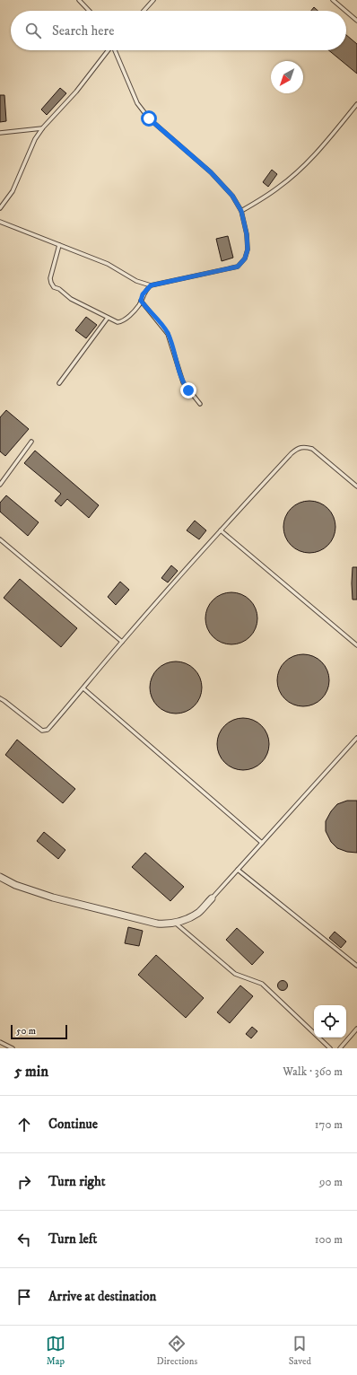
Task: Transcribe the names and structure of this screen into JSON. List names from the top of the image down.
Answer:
{
  "scale_bar": "50 m",
  "north": "bottom left",
  "page": {
    "search": "Search here",
    "scale": "50 m",
    "heading": ["5 min", "Walk · 360 m"],
    "list": [
      ["Continue", "170 m"],
      ["Turn right", "90 m"],
      ["Turn left", "100 m"],
      "Arrive at destination"
    ],
    "nav": ["Map", "Directions", "Saved"]
  }
}
